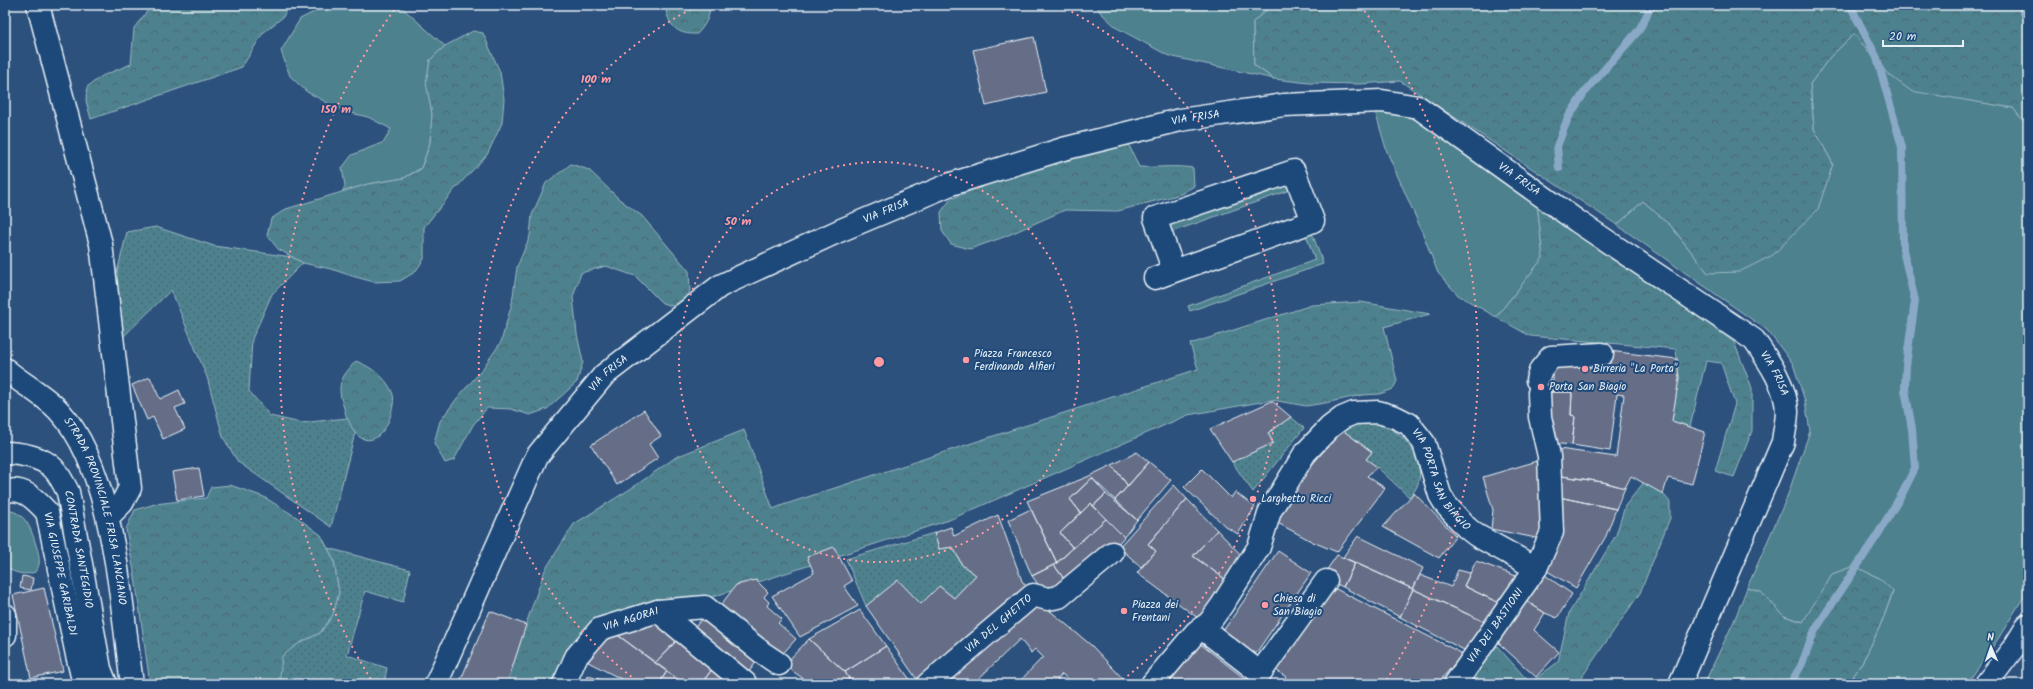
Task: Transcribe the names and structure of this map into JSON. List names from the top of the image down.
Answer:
{
  "streets": {
    "street": [
      "VIA FRISA",
      "VIA PORTA SAN BIAGIO",
      "STRADA PROVINCIALE FRISA LANCIANO",
      "CONTRADA SANT'EGIDIO",
      "VIA GIUSEPPE GARIBALDI",
      "VIA AGORAI",
      "VIA DEL GHETTO",
      "VIA DEI BASTIONI"
    ]
  },
  "crossings": [
    ["VIA PORTA SAN BIAGIO", "VIA DEI BASTIONI"]
  ],
  "places": [
    "Piazza Francesco Ferdinando Alfieri",
    "Birreria \"La Porta\"",
    "Porta San Biagio",
    "Larghetto Ricci",
    "Chiesa di San Biagio",
    "Piazza dei Frentani"
  ],
  "scale_bar": "20 m",
  "north": "top",
  "rings": ["100 m", "150 m", "50 m"]
}
